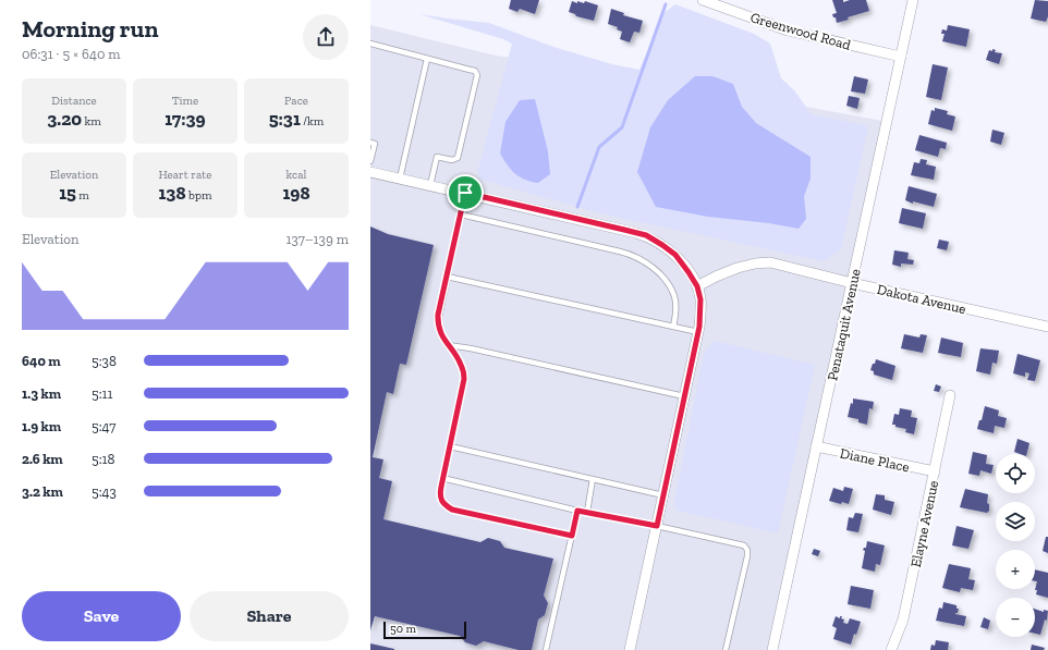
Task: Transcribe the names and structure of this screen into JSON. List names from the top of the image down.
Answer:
{
  "streets": {
    "street": [
      "Greenwood Road",
      "Dakota Avenue",
      "Penataquit Avenue",
      "Diane Place",
      "Elayne Avenue"
    ]
  },
  "crossings": [
    ["Greenwood Road", "Penataquit Avenue"],
    ["Dakota Avenue", "Penataquit Avenue"],
    ["Penataquit Avenue", "Diane Place"],
    ["Diane Place", "Elayne Avenue"]
  ],
  "scale_bar": "50 m",
  "page": {
    "heading": ["Morning run", "06:31 · 5 × 640 m"],
    "stats": [
      ["Distance", "3.20 km"],
      ["Time", "17:39"],
      ["Pace", "5:31 /km"],
      ["Elevation", "15 m"],
      ["Heart rate", "138 bpm"],
      ["kcal", "198"]
    ],
    "chart": ["Elevation", "137–139 m"],
    "list": [
      {
        "name": "640 m",
        "note": "5:38"
      },
      {
        "name": "1.3 km",
        "note": "5:11"
      },
      {
        "name": "1.9 km",
        "note": "5:47"
      },
      {
        "name": "2.6 km",
        "note": "5:18"
      },
      {
        "name": "3.2 km",
        "note": "5:43"
      }
    ],
    "map_buttons": ["+", "−"],
    "buttons": ["Save", "Share"],
    "scale": "50 m"
  }
}
